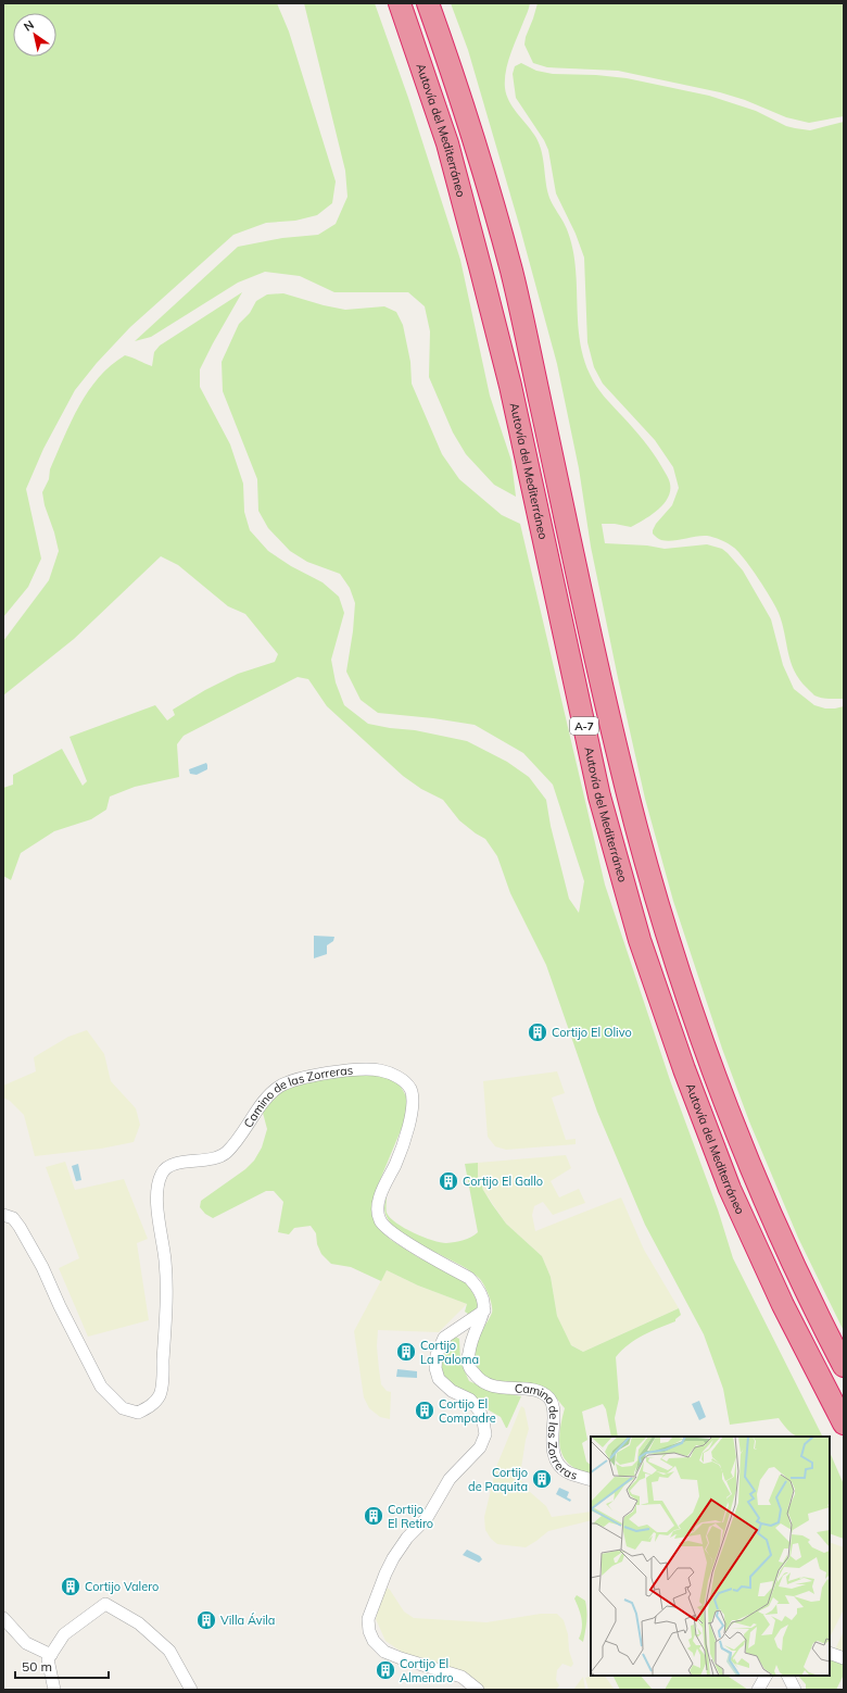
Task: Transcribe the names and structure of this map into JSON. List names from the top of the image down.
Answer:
{
  "streets": {
    "highway": ["Autovía del Mediterráneo", "A-7"],
    "street": ["Camino de las Zorreras"]
  },
  "places": {
    "building": [
      "Cortijo El Olivo",
      "Cortijo El Gallo",
      "Cortijo La Paloma",
      "Cortijo El Compadre",
      "Cortijo de Paquita",
      "Cortijo El Retiro",
      "Cortijo Valero",
      "Villa Ávila",
      "Cortijo El Almendro"
    ]
  },
  "scale_bar": "50 m",
  "north": "top left"
}
